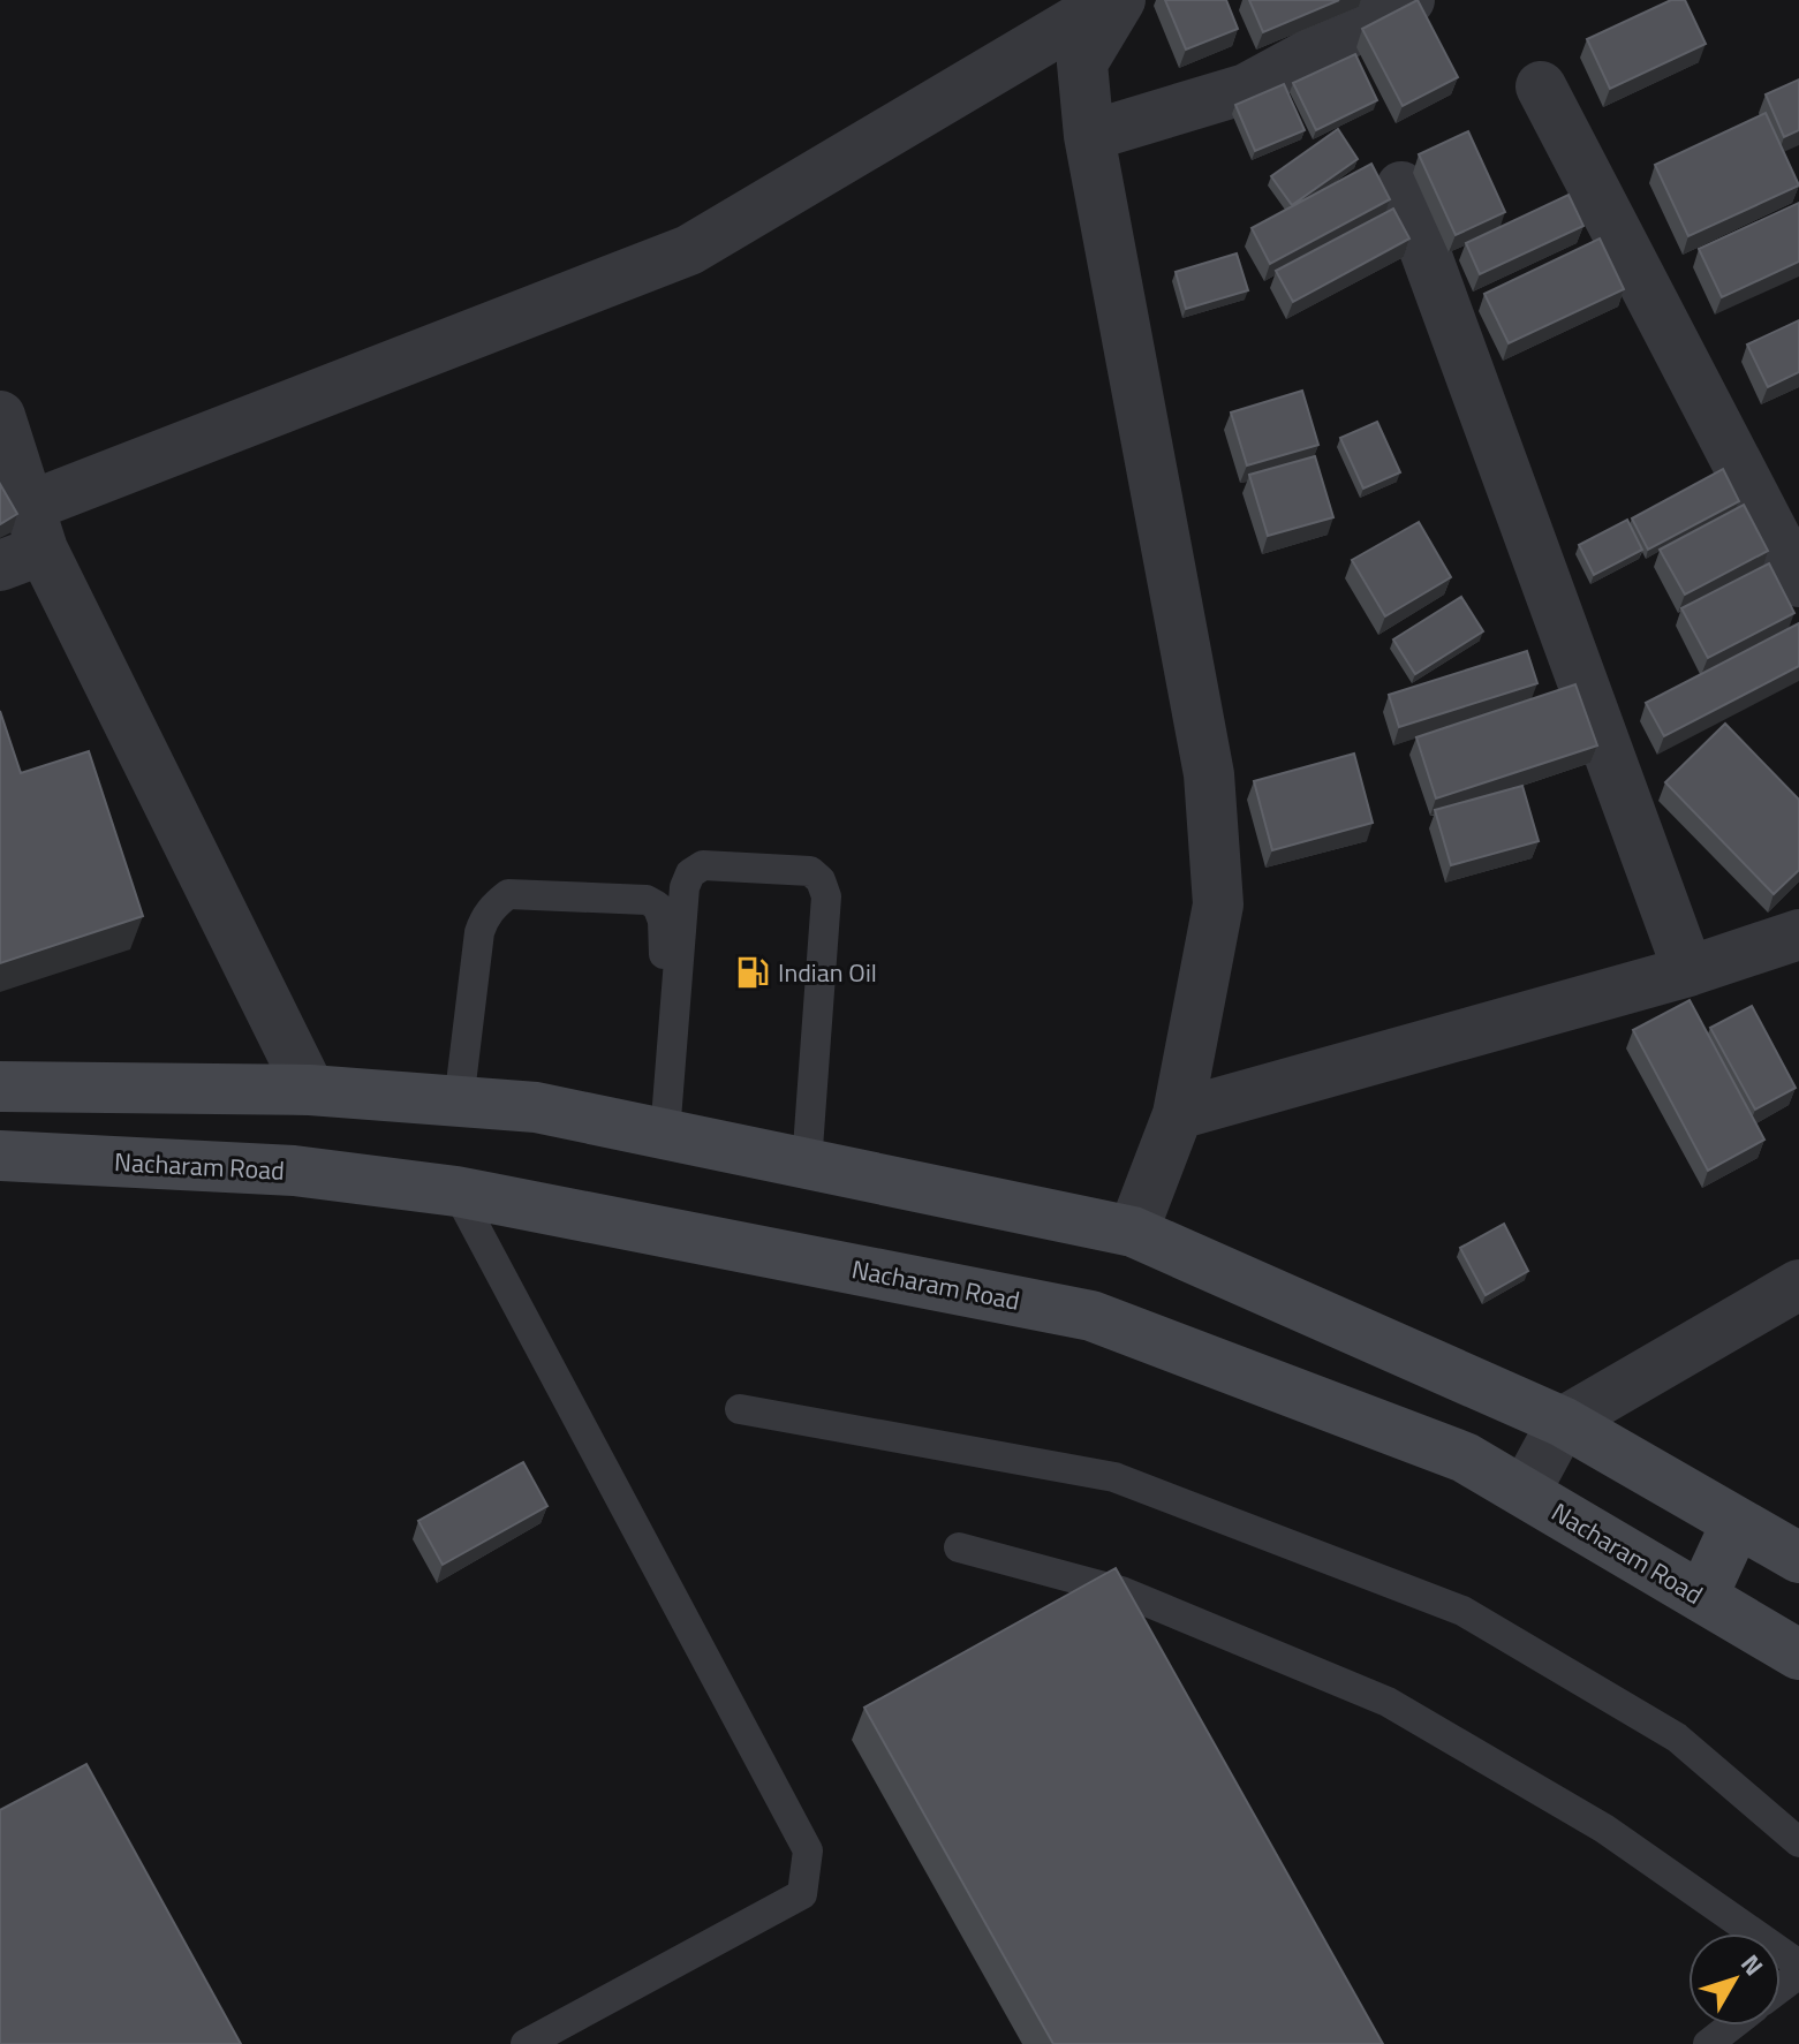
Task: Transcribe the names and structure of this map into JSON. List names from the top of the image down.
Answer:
{
  "streets": {
    "main road": ["Nacharam Road"]
  },
  "places": {
    "fuel station": ["Indian Oil"]
  },
  "north": "top right"
}
